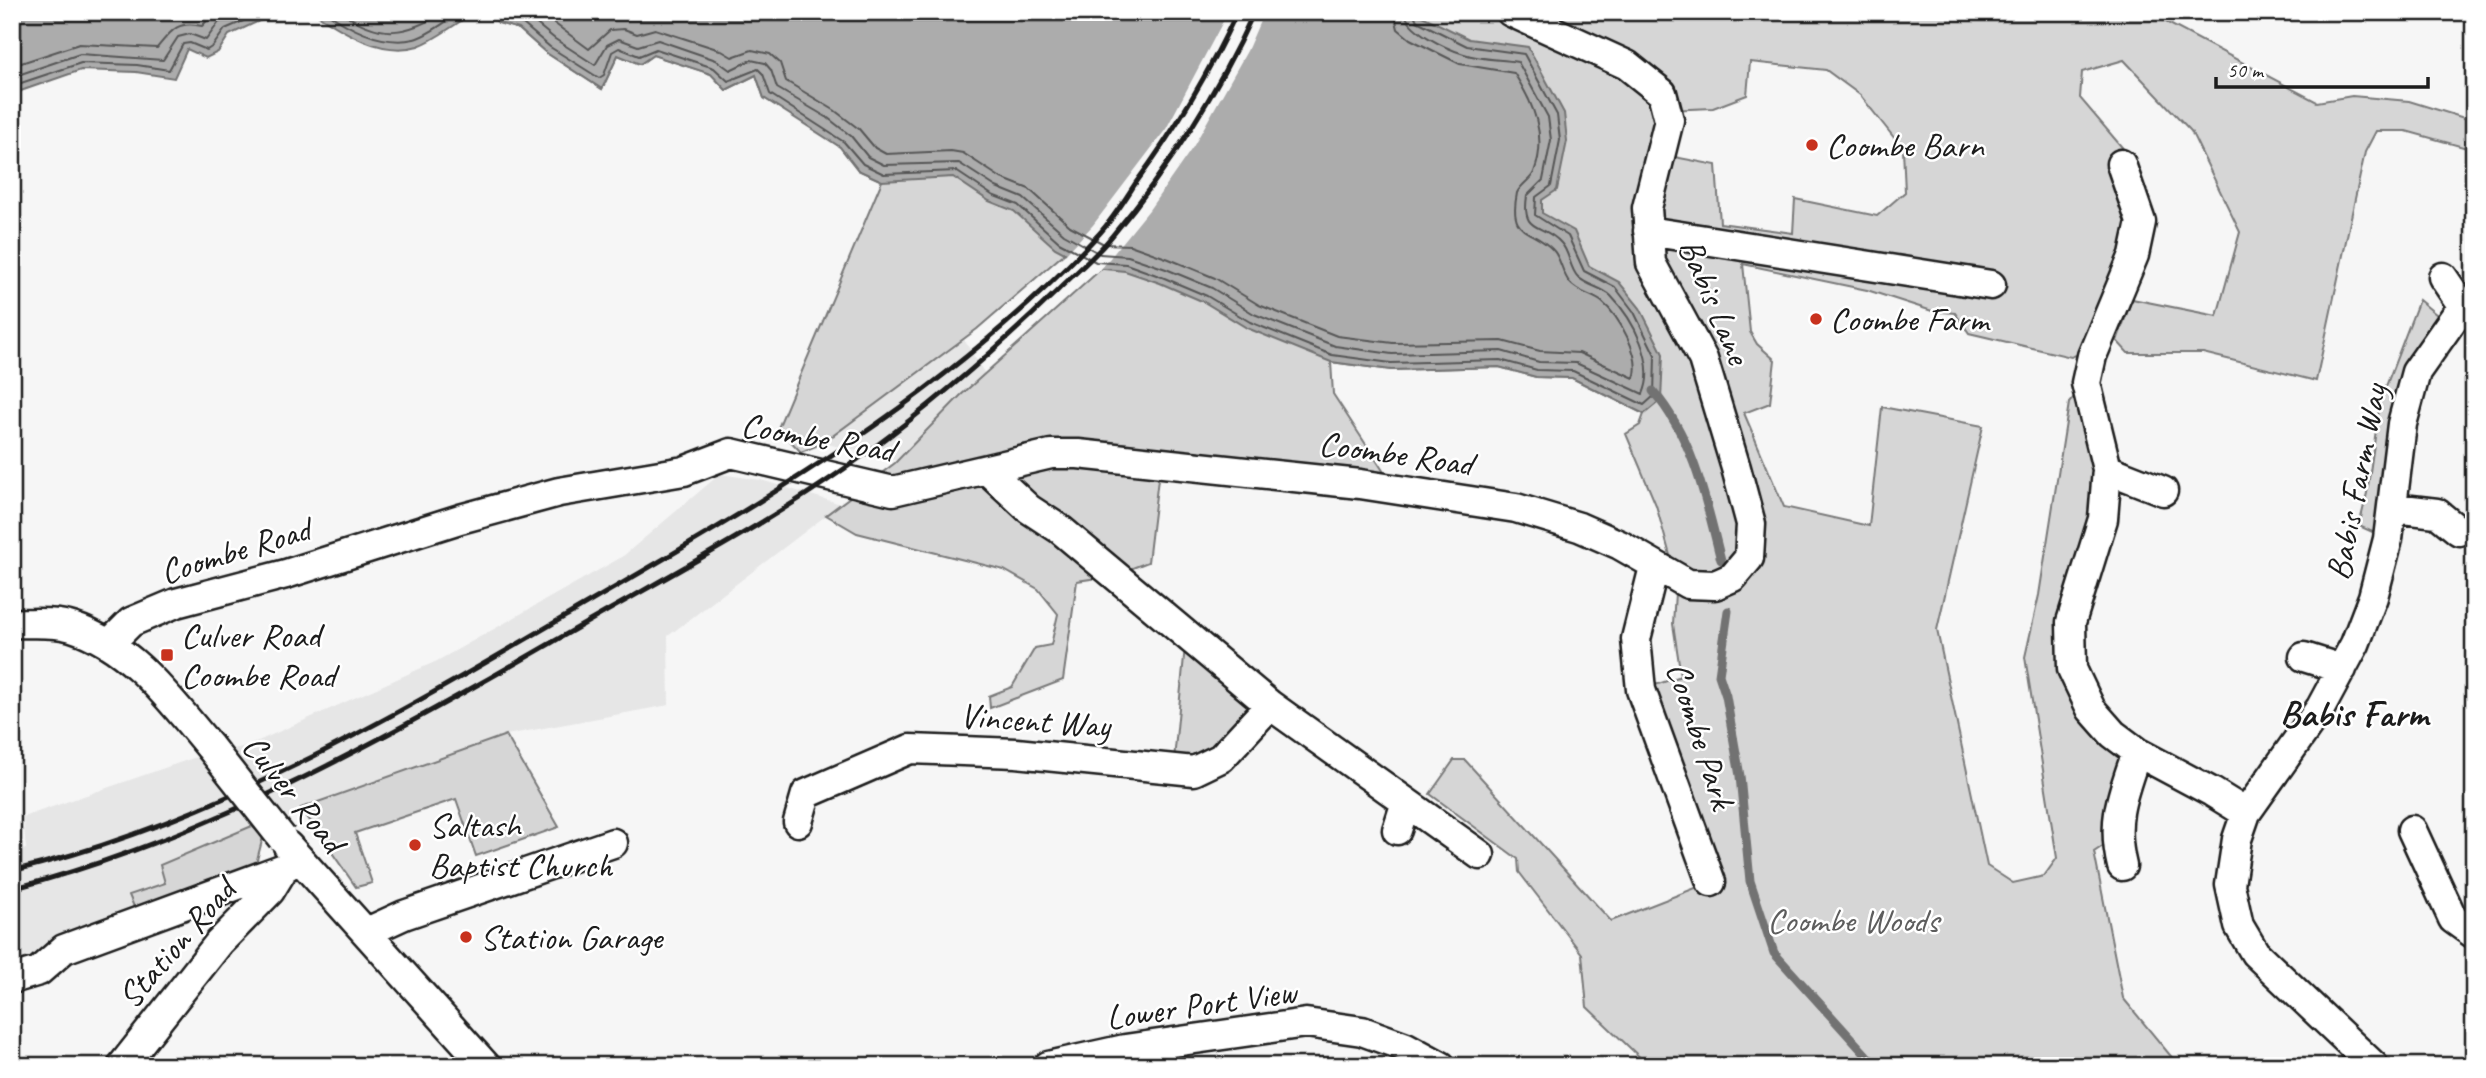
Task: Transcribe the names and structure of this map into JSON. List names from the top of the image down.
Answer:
{
  "streets": {
    "street": [
      "Babis Lane",
      "Coombe Road",
      "Babis Farm Way",
      "Vincent Way",
      "Coombe Park",
      "Culver Road",
      "Station Road",
      "Lower Port View"
    ]
  },
  "crossings": [
    ["Babis Lane", "Coombe Road"],
    ["Babis Lane", "Coombe Park"],
    ["Coombe Road", "Coombe Park"],
    ["Coombe Road", "Culver Road"],
    ["Culver Road", "Station Road"]
  ],
  "districts": ["Babis Farm"],
  "parks": ["Coombe Woods"],
  "places": {
    "other": [
      "Coombe Barn",
      "Coombe Farm",
      "Saltash Baptist Church",
      "Station Garage"
    ],
    "transit": ["Culver Road Coombe Road"]
  },
  "scale_bar": "50 m"
}
